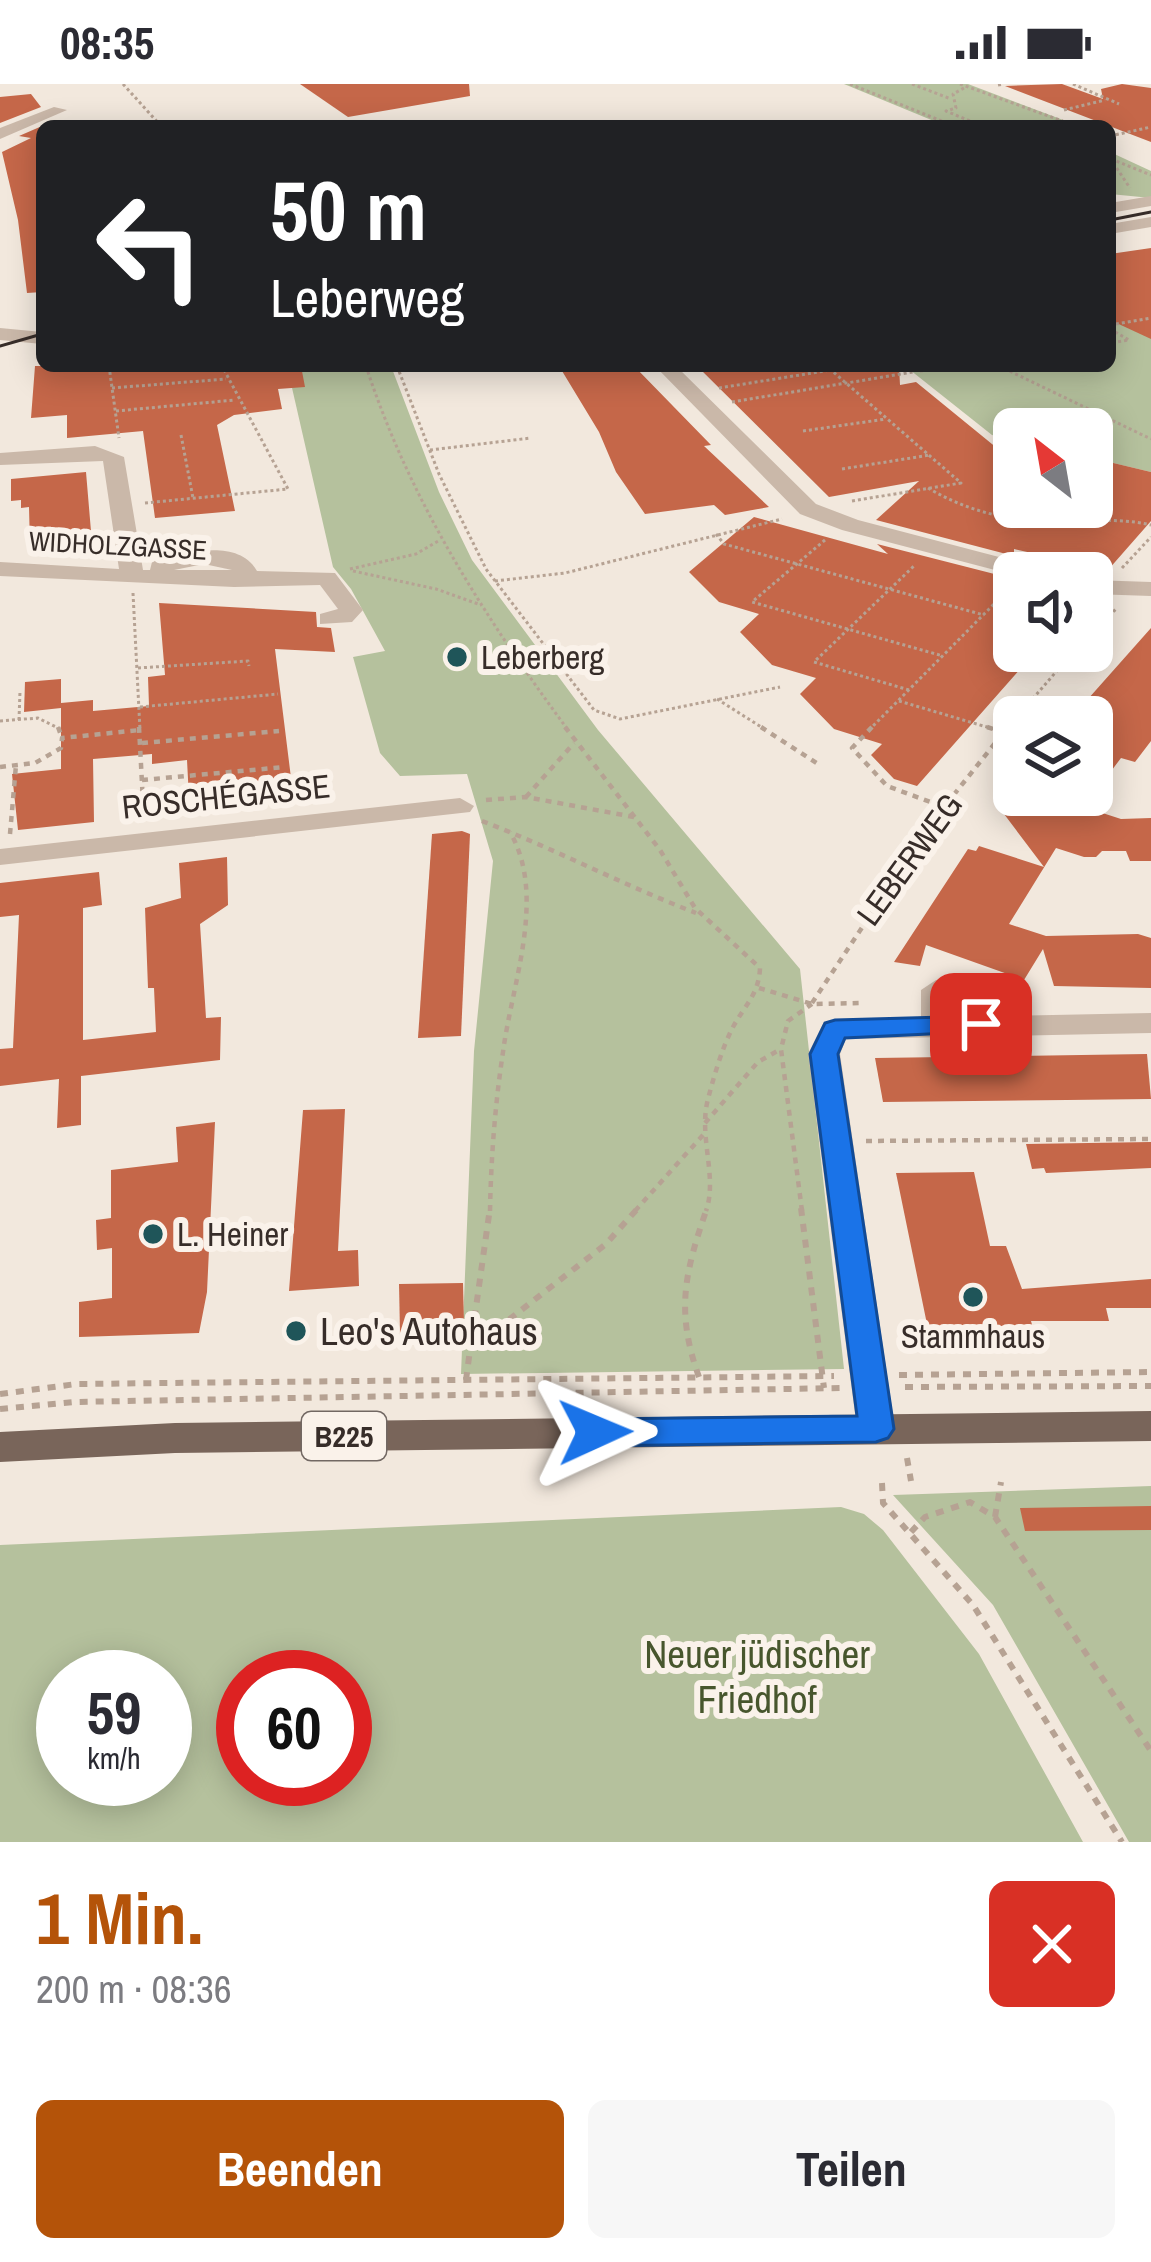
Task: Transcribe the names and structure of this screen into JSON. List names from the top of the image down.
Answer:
{
  "streets": {
    "main road": ["B225"],
    "street": ["WIDHOLZGASSE", "ROSCHÉGASSE"],
    "path": ["LEBERWEG"]
  },
  "parks": ["Neuer jüdischer Friedhof"],
  "places": [
    "Leberberg",
    "L. Heiner",
    "Stammhaus",
    "Leo's Autohaus"
  ],
  "north": "top left",
  "page": {
    "status": "08:35",
    "turn": ["50 m", "Leberweg"],
    "speed": "59 km/h",
    "limit": "60",
    "heading": ["1 Min.", "200 m · 08:36"],
    "buttons": ["Beenden", "Teilen"]
  }
}
